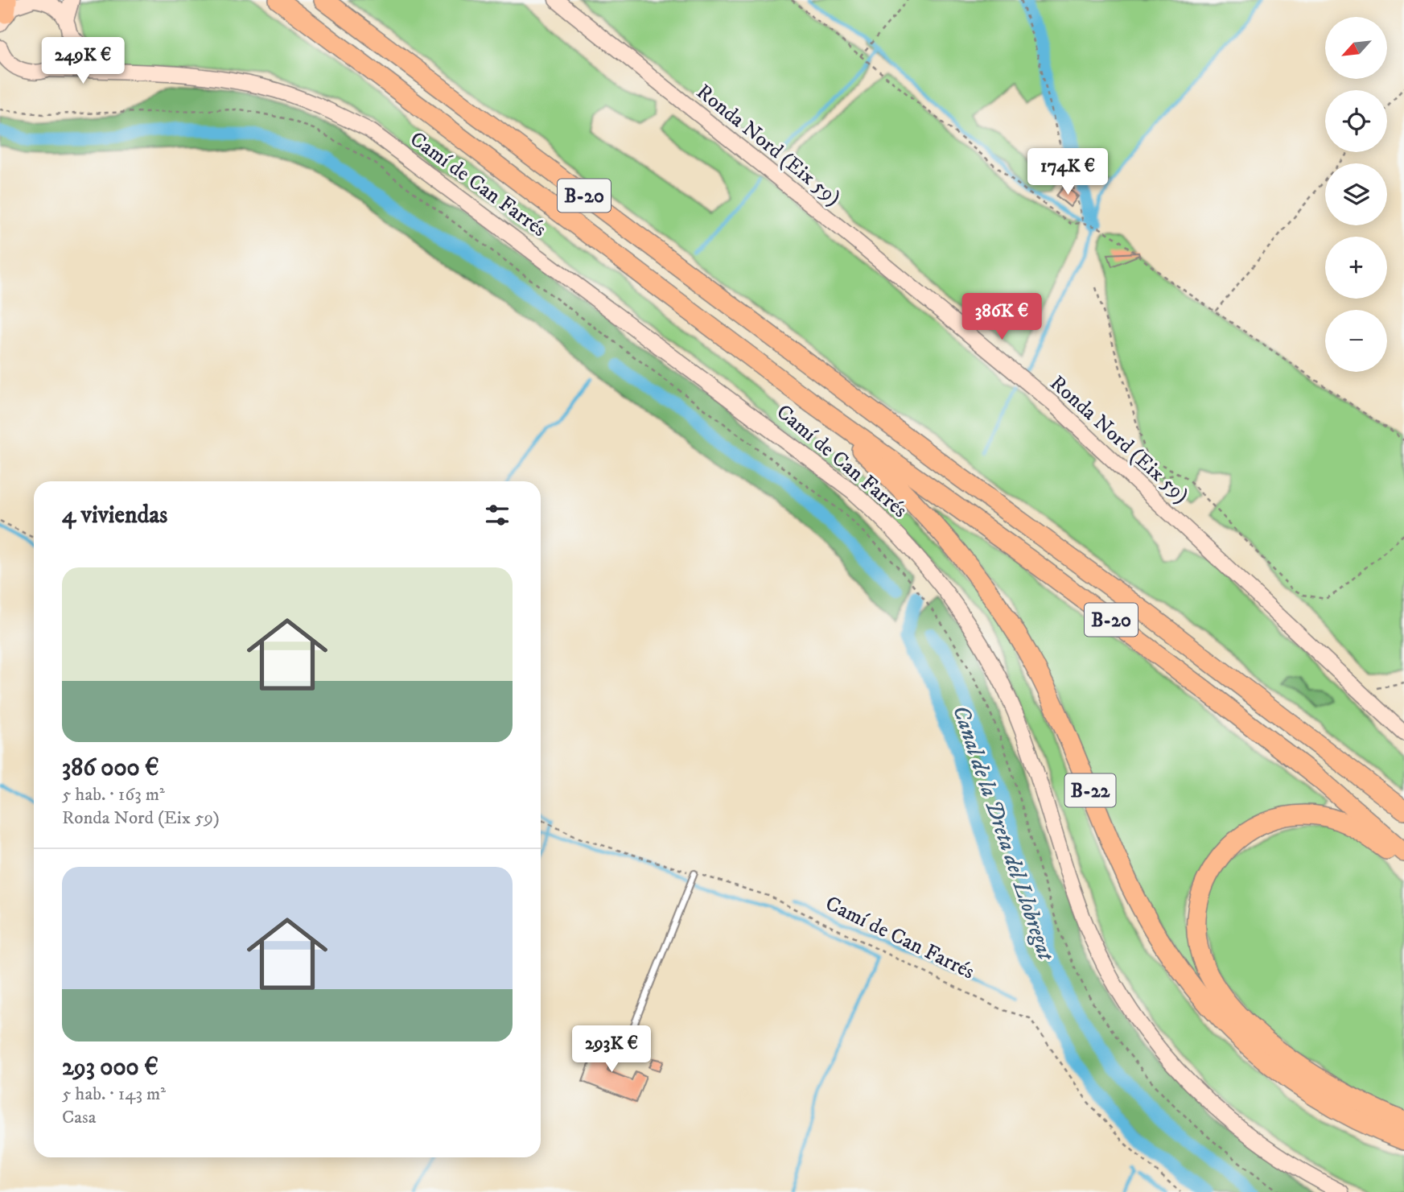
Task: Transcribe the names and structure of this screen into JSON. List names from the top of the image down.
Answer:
{
  "streets": {
    "highway": ["B-20", "B-22"],
    "street": ["Ronda Nord (Eix 59)", "Camí de Can Farrés"]
  },
  "crossings": [
    ["B-20", "B-22"]
  ],
  "water": ["Canal de la Dreta del Llobregat"],
  "north": "bottom left",
  "page": {
    "map_buttons": ["+", "−"],
    "price": [
      "249K €",
      "174K €",
      "386K €",
      "293K €"
    ],
    "heading": "4 viviendas",
    "list": [
      {
        "name": "386 000 €",
        "note": "5 hab. · 163 m² · Ronda Nord (Eix 59)"
      },
      {
        "name": "293 000 €",
        "note": "5 hab. · 143 m² · Casa"
      }
    ]
  }
}
